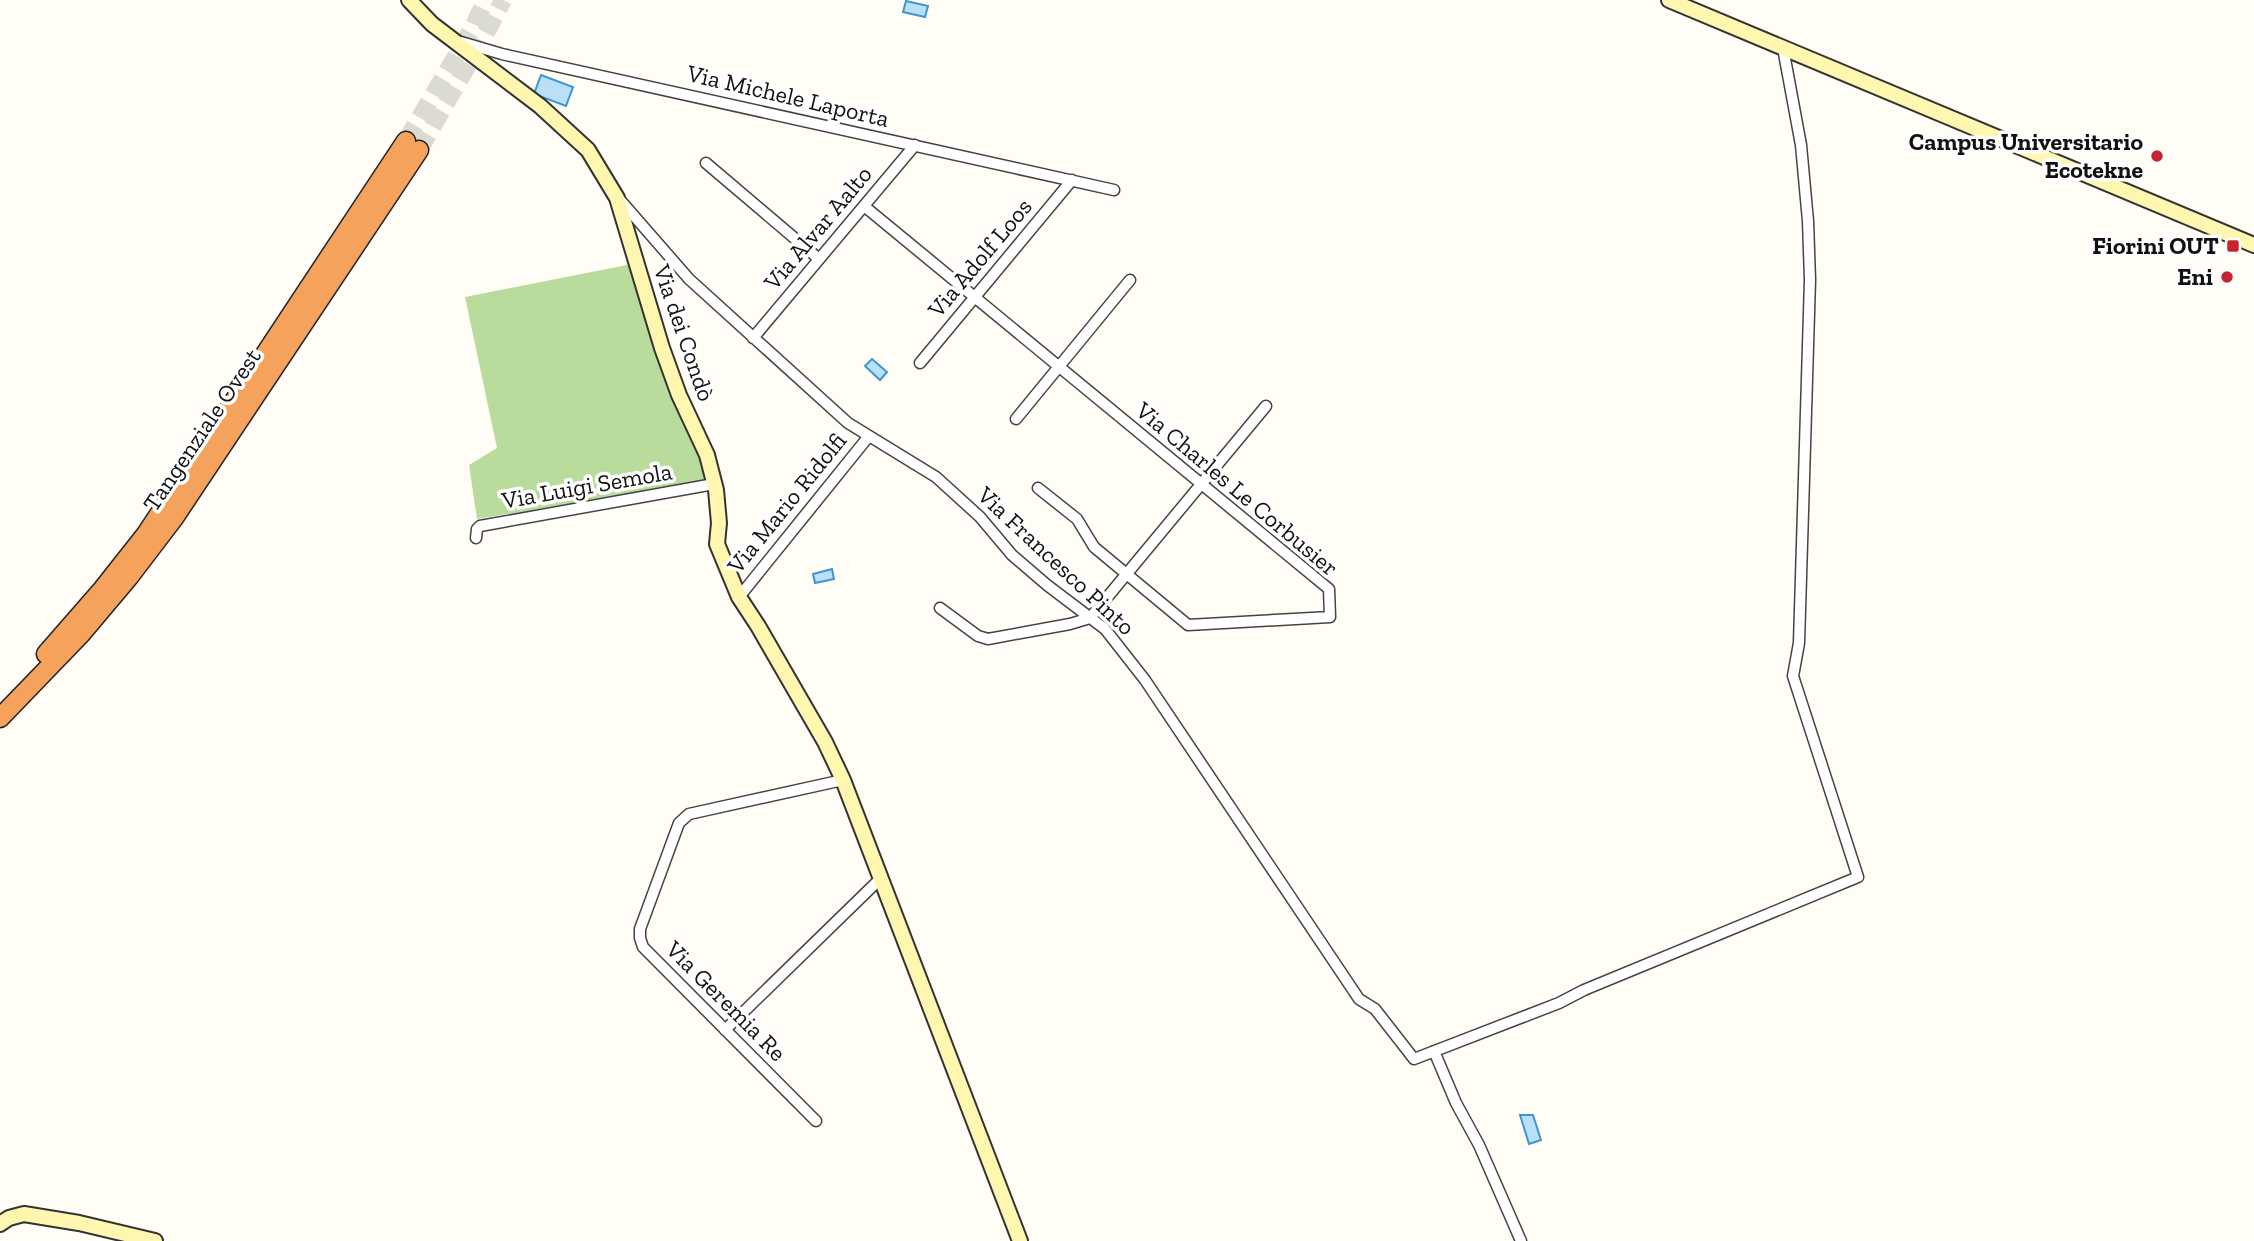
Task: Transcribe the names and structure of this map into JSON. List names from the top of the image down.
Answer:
{
  "streets": {
    "highway": ["Tangenziale Ovest"],
    "street": [
      "Via Michele Laporta",
      "Via Alvar Aalto",
      "Via Adolf Loos",
      "Via dei Condò",
      "Via Luigi Semola",
      "Via Charles Le Corbusier",
      "Via Mario Ridolfi",
      "Via Francesco Pinto",
      "Via Geremia Re"
    ]
  },
  "crossings": [
    ["Via Michele Laporta", "Via Alvar Aalto"],
    ["Via Michele Laporta", "Via Adolf Loos"],
    ["Via Michele Laporta", "Via dei Condò"],
    ["Via Alvar Aalto", "Via Charles Le Corbusier"],
    ["Via Alvar Aalto", "Via Francesco Pinto"],
    ["Via Adolf Loos", "Via Charles Le Corbusier"],
    ["Via dei Condò", "Via Luigi Semola"],
    ["Via dei Condò", "Via Mario Ridolfi"],
    ["Via dei Condò", "Via Francesco Pinto"],
    ["Via dei Condò", "Via Geremia Re"],
    ["Via Mario Ridolfi", "Via Francesco Pinto"]
  ],
  "places": {
    "other": ["Campus Universitario Ecotekne", "Eni"],
    "transit": ["Fiorini OUT"]
  }
}
